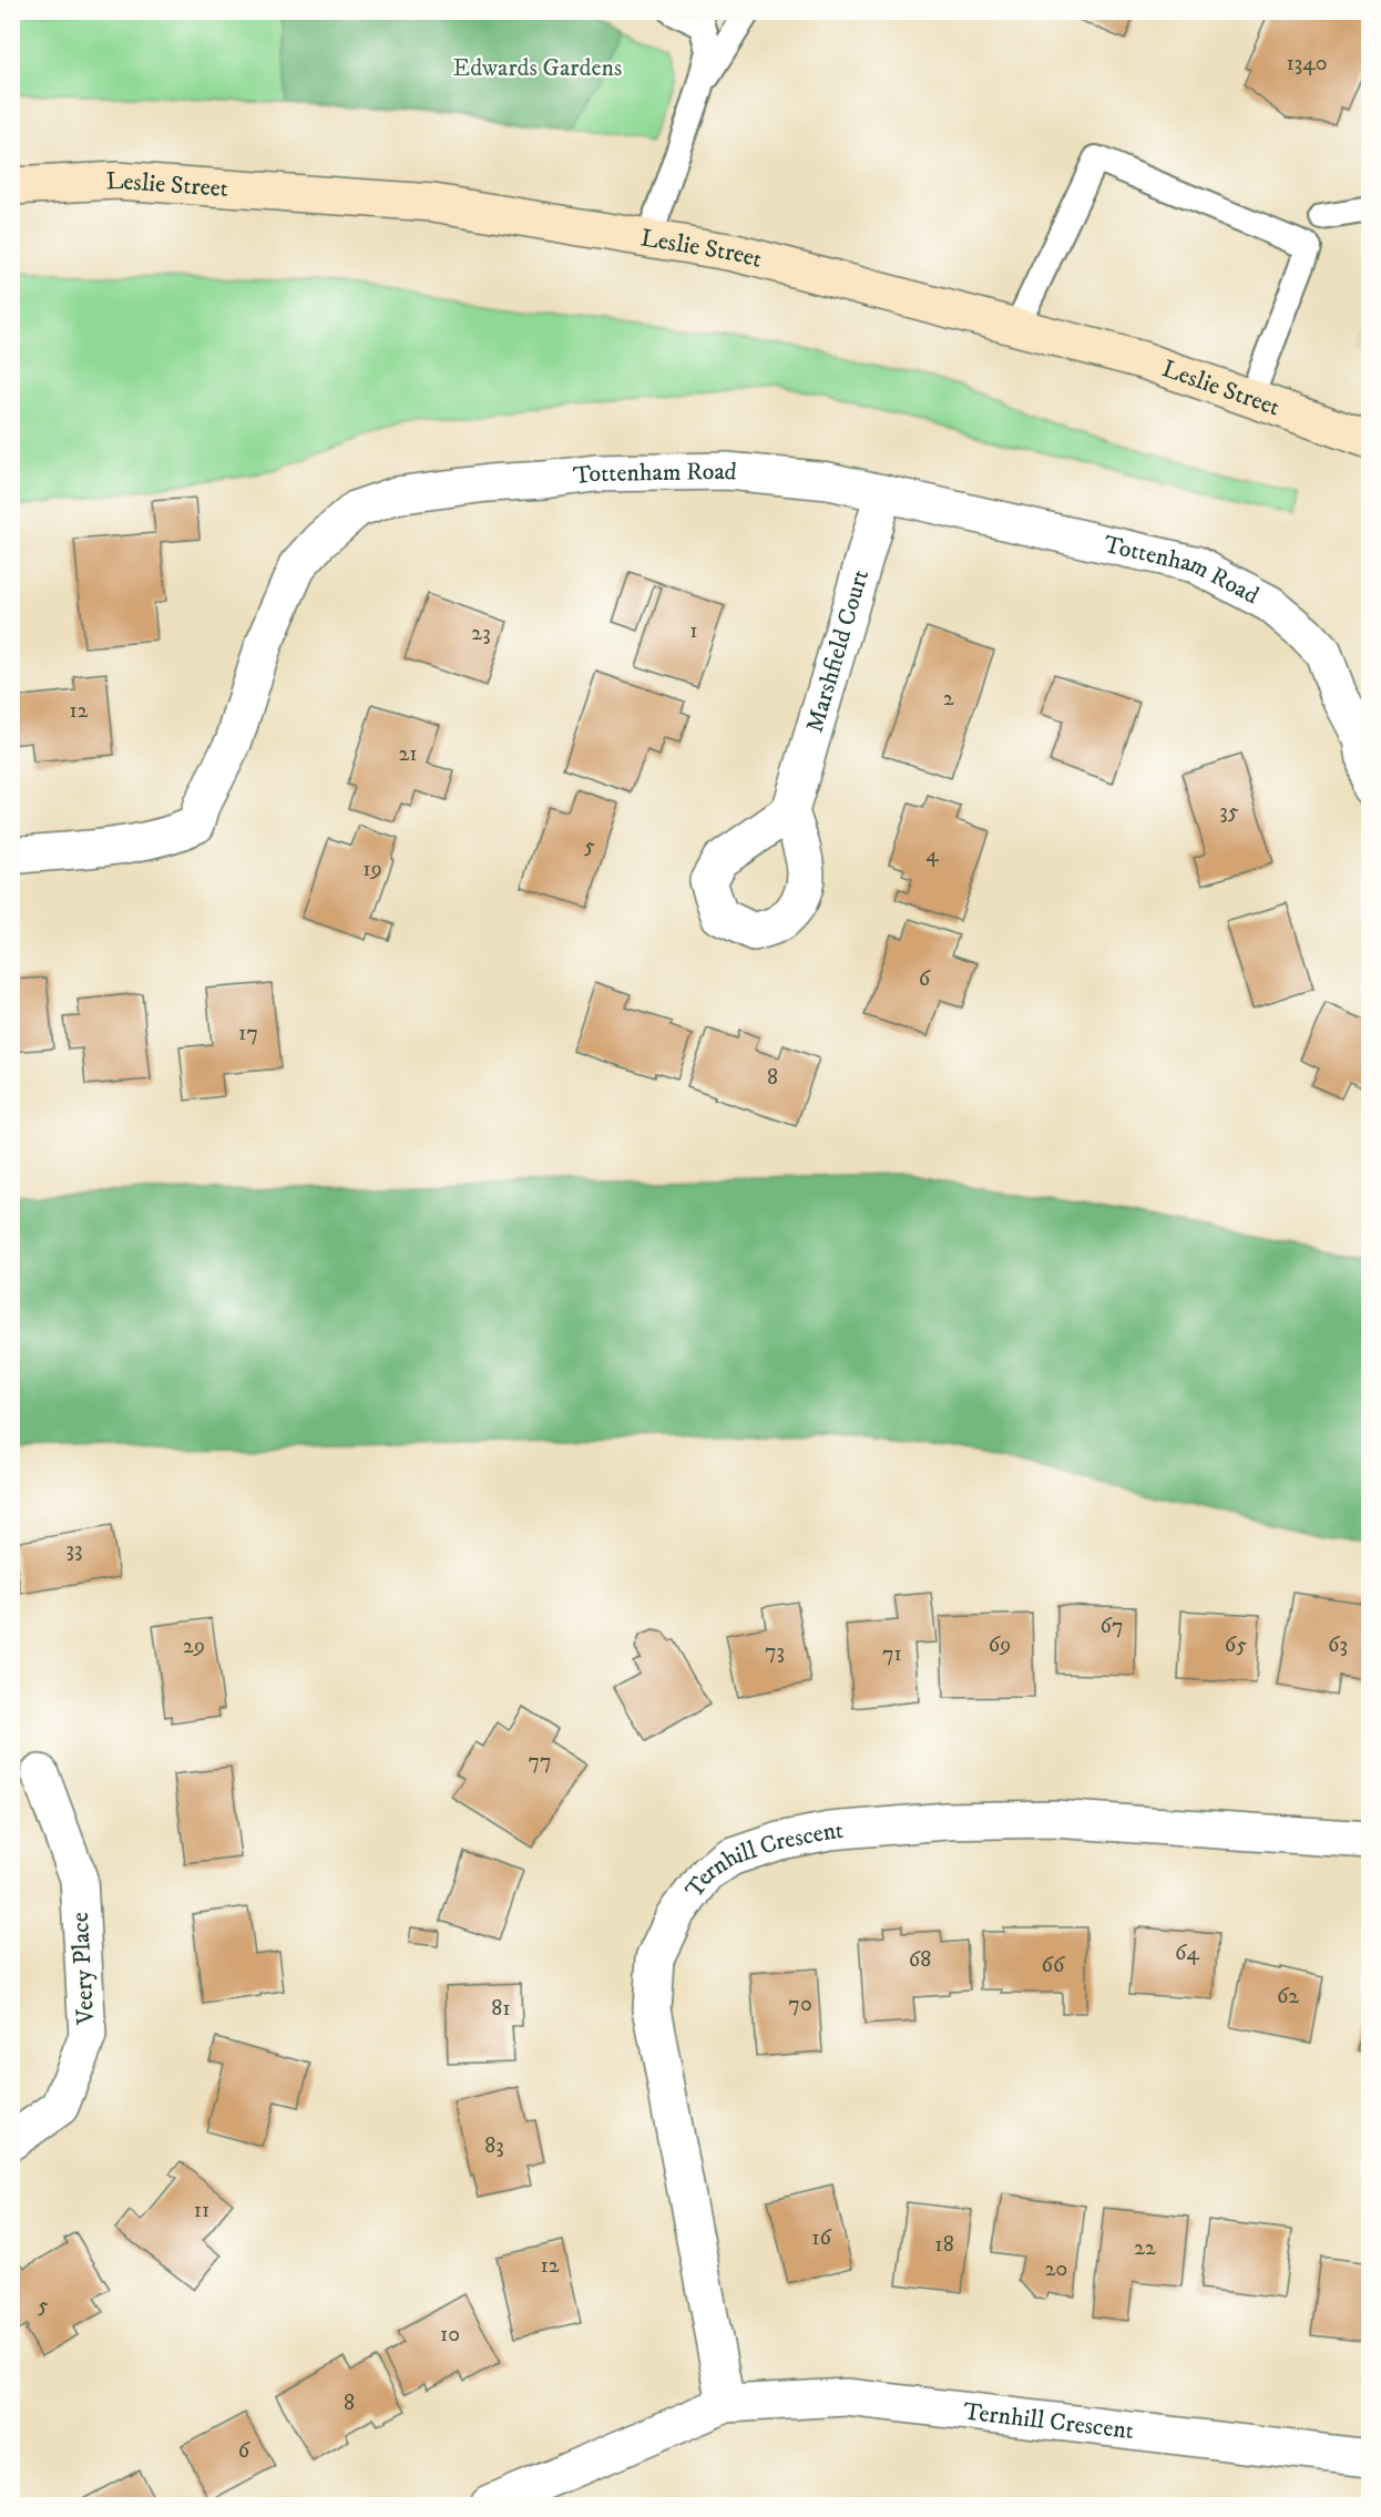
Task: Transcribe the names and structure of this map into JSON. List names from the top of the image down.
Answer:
{
  "streets": {
    "main road": ["Leslie Street"],
    "street": [
      "Tottenham Road",
      "Marshfield Court",
      "Ternhill Crescent",
      "Veery Place"
    ]
  },
  "crossings": [
    ["Tottenham Road", "Marshfield Court"]
  ],
  "parks": ["Edwards Gardens"],
  "house_numbers": [
    "1340",
    "1",
    "23",
    "2",
    "12",
    "21",
    "35",
    "5",
    "4",
    "19",
    "6",
    "17",
    "8",
    "33",
    "67",
    "69",
    "65",
    "63",
    "29",
    "73",
    "71",
    "77",
    "64",
    "68",
    "66",
    "62",
    "70",
    "81",
    "83",
    "11",
    "16",
    "18",
    "22",
    "12",
    "20",
    "5",
    "10",
    "8",
    "6"
  ]
}
